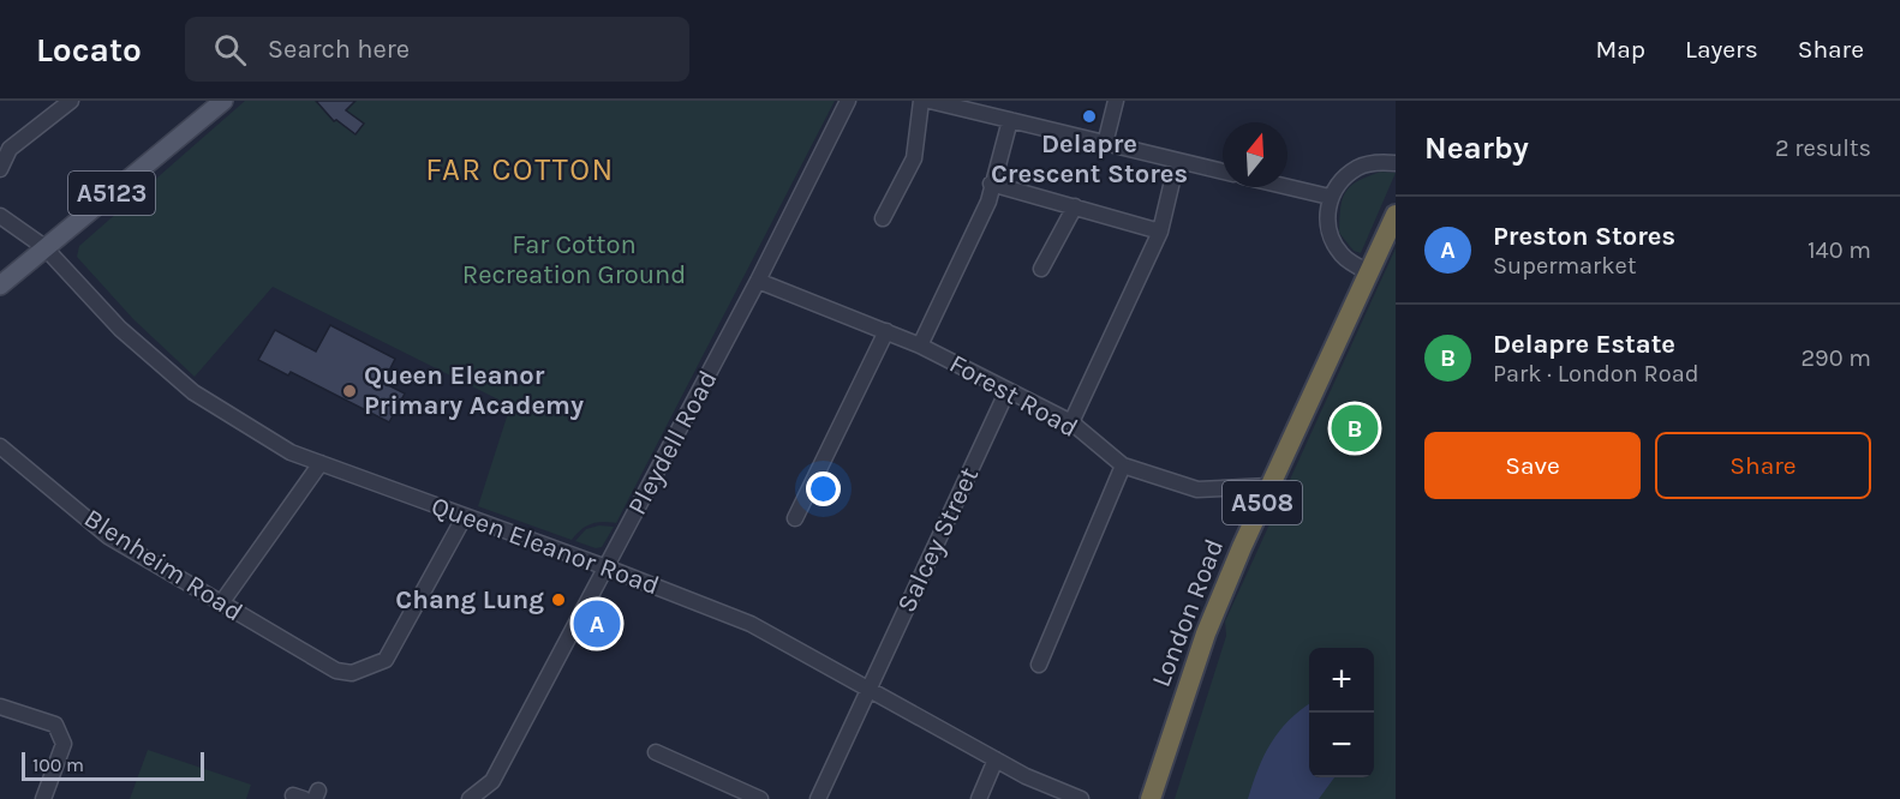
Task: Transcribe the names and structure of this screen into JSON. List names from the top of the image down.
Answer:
{
  "streets": {
    "highway": ["A508", "London Road"],
    "main road": ["A5123"],
    "street": [
      "Forest Road",
      "Pleydell Road",
      "Salcey Street",
      "Queen Eleanor Road",
      "Blenheim Road"
    ]
  },
  "crossings": [
    ["A5123", "Queen Eleanor Road"],
    ["Forest Road", "Pleydell Road"],
    ["Forest Road", "Salcey Street"],
    ["Forest Road", "London Road"],
    ["Pleydell Road", "Queen Eleanor Road"],
    ["Salcey Street", "Queen Eleanor Road"],
    ["Queen Eleanor Road", "Blenheim Road"]
  ],
  "districts": ["FAR COTTON"],
  "parks": ["Far Cotton Recreation Ground"],
  "places": ["Delapre Crescent Stores", "Queen Eleanor Primary Academy", "Chang Lung"],
  "scale_bar": "100 m",
  "north": "top",
  "page": {
    "header": "Locato",
    "search": "Search here",
    "nav": ["Map", "Layers", "Share"],
    "heading": ["Nearby", "2 results"],
    "list": [
      {
        "mark": "A",
        "name": "Preston Stores",
        "note": "Supermarket",
        "value": "140 m"
      },
      {
        "mark": "B",
        "name": "Delapre Estate",
        "note": "Park · London Road",
        "value": "290 m"
      }
    ],
    "pins": ["B", "A"],
    "buttons": ["Save", "Share"],
    "map_buttons": ["+", "−"],
    "scale": "100 m"
  }
}
